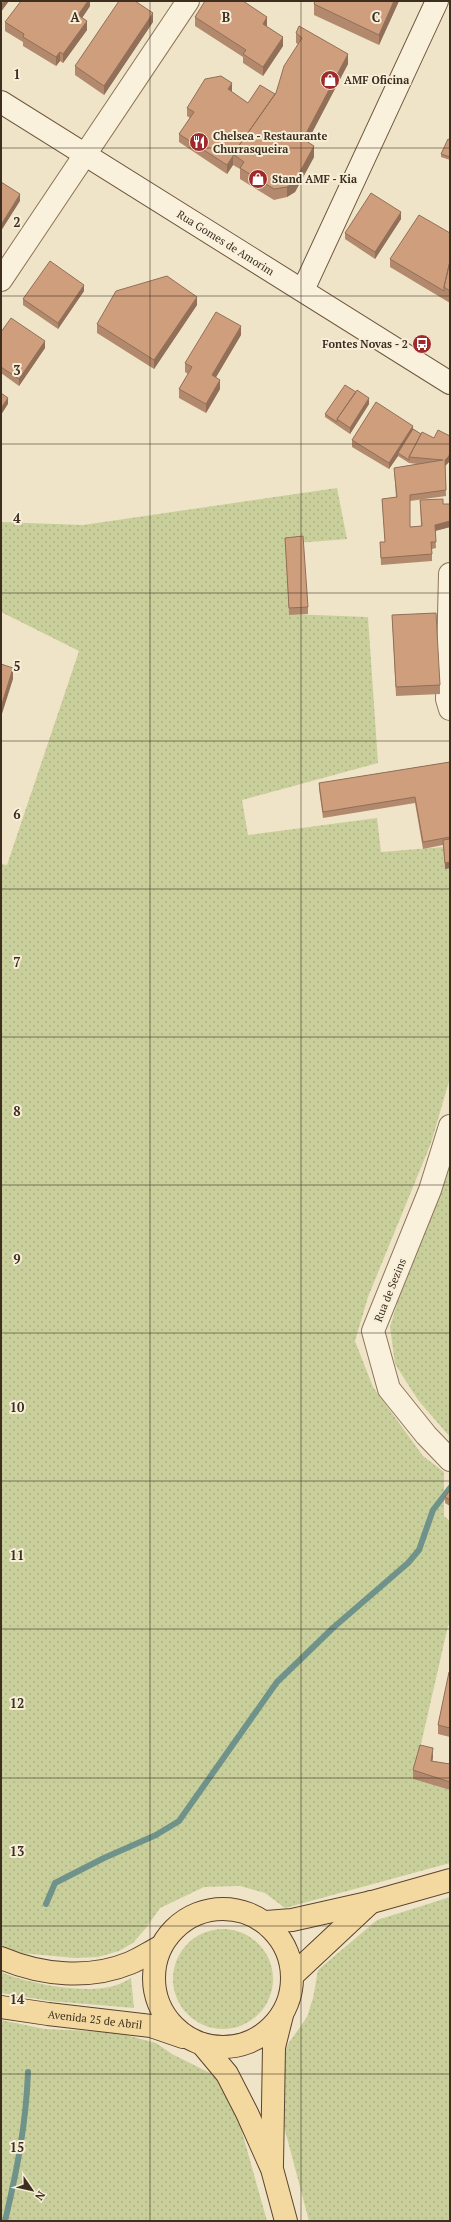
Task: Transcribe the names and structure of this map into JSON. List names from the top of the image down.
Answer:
{
  "streets": {
    "main road": ["Avenida 25 de Abril"],
    "street": ["Rua Gomes de Amorim", "Rua de Sezins"]
  },
  "places": {
    "shop": ["AMF Oficina", "Stand AMF - Kia"],
    "restaurant": ["Chelsea - Restaurante Churrasqueira"],
    "bus stop": ["Fontes Novas - 2"]
  },
  "north": "bottom right",
  "grid": {
    "columns": ["A", "B", "C"],
    "rows": [
      "1",
      "2",
      "3",
      "4",
      "5",
      "6",
      "7",
      "8",
      "9",
      "10",
      "11",
      "12",
      "13",
      "14",
      "15"
    ]
  }
}
